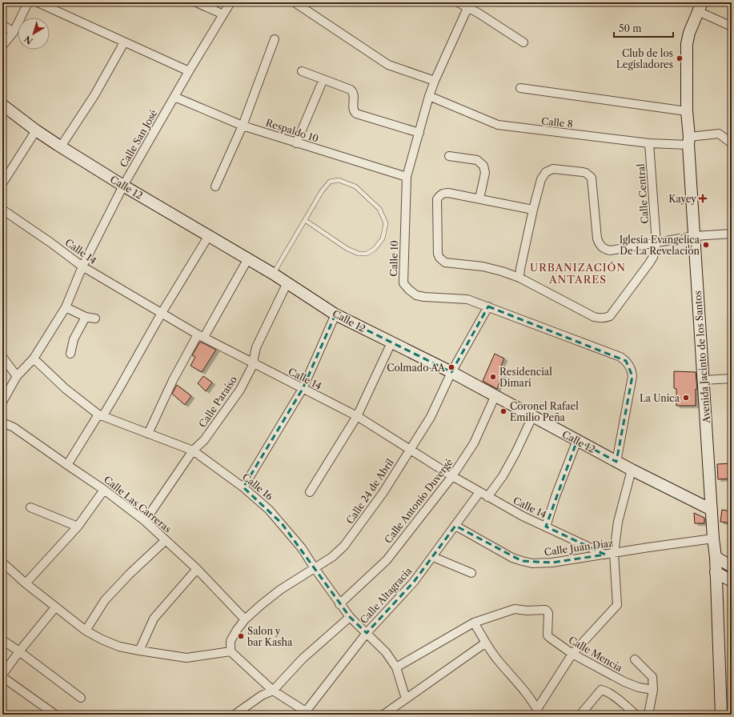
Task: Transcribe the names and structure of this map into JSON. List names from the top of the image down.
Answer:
{
  "streets": {
    "main road": ["Calle 12", "Avenida Jacinto de los Santos"],
    "street": [
      "Calle 8",
      "Respaldo 10",
      "Calle San José",
      "Calle Central",
      "Calle 14",
      "Calle 10",
      "Calle Paraíso",
      "Calle 16",
      "Calle 24 de Abril",
      "Calle Antonio Duvergé",
      "Calle Las Carreras",
      "Calle Juan Díaz",
      "Calle Altagracia",
      "Calle Mencía"
    ]
  },
  "crossings": [
    ["Calle 8", "Calle Central"],
    ["Calle 8", "Calle 10"],
    ["Calle 8", "Avenida Jacinto de los Santos"],
    ["Respaldo 10", "Calle San José"],
    ["Respaldo 10", "Calle 10"],
    ["Calle San José", "Calle 12"],
    ["Calle San José", "Calle 14"],
    ["Calle San José", "Calle 16"],
    ["Calle 12", "Calle 10"],
    ["Calle 12", "Avenida Jacinto de los Santos"],
    ["Calle 12", "Calle Paraíso"],
    ["Calle 12", "Calle 24 de Abril"],
    ["Calle 12", "Calle Antonio Duvergé"],
    ["Calle 14", "Calle Paraíso"],
    ["Calle 14", "Calle 24 de Abril"],
    ["Calle 14", "Calle Antonio Duvergé"],
    ["Calle 14", "Calle Juan Díaz"],
    ["Calle 14", "Calle Altagracia"],
    ["Calle 10", "Calle 24 de Abril"],
    ["Avenida Jacinto de los Santos", "Calle Juan Díaz"],
    ["Calle Paraíso", "Calle 16"],
    ["Calle Paraíso", "Calle Las Carreras"],
    ["Calle 16", "Calle 24 de Abril"],
    ["Calle 16", "Calle Antonio Duvergé"],
    ["Calle 16", "Calle Altagracia"],
    ["Calle 16", "Calle Mencía"],
    ["Calle 24 de Abril", "Calle Las Carreras"],
    ["Calle Juan Díaz", "Calle Altagracia"]
  ],
  "districts": ["URBANIZACIÓN ANTARES"],
  "places": {
    "other": [
      "Club de los Legisladores",
      "Iglesia Evangélica De La Revelación",
      "Colmado AA",
      "Residencial Dimari",
      "La Unica",
      "Coronel Rafael Emilio Peña",
      "Salon y bar Kasha"
    ],
    "health": ["Kayey"]
  },
  "scale_bar": "50 m",
  "north": "bottom left"
}
